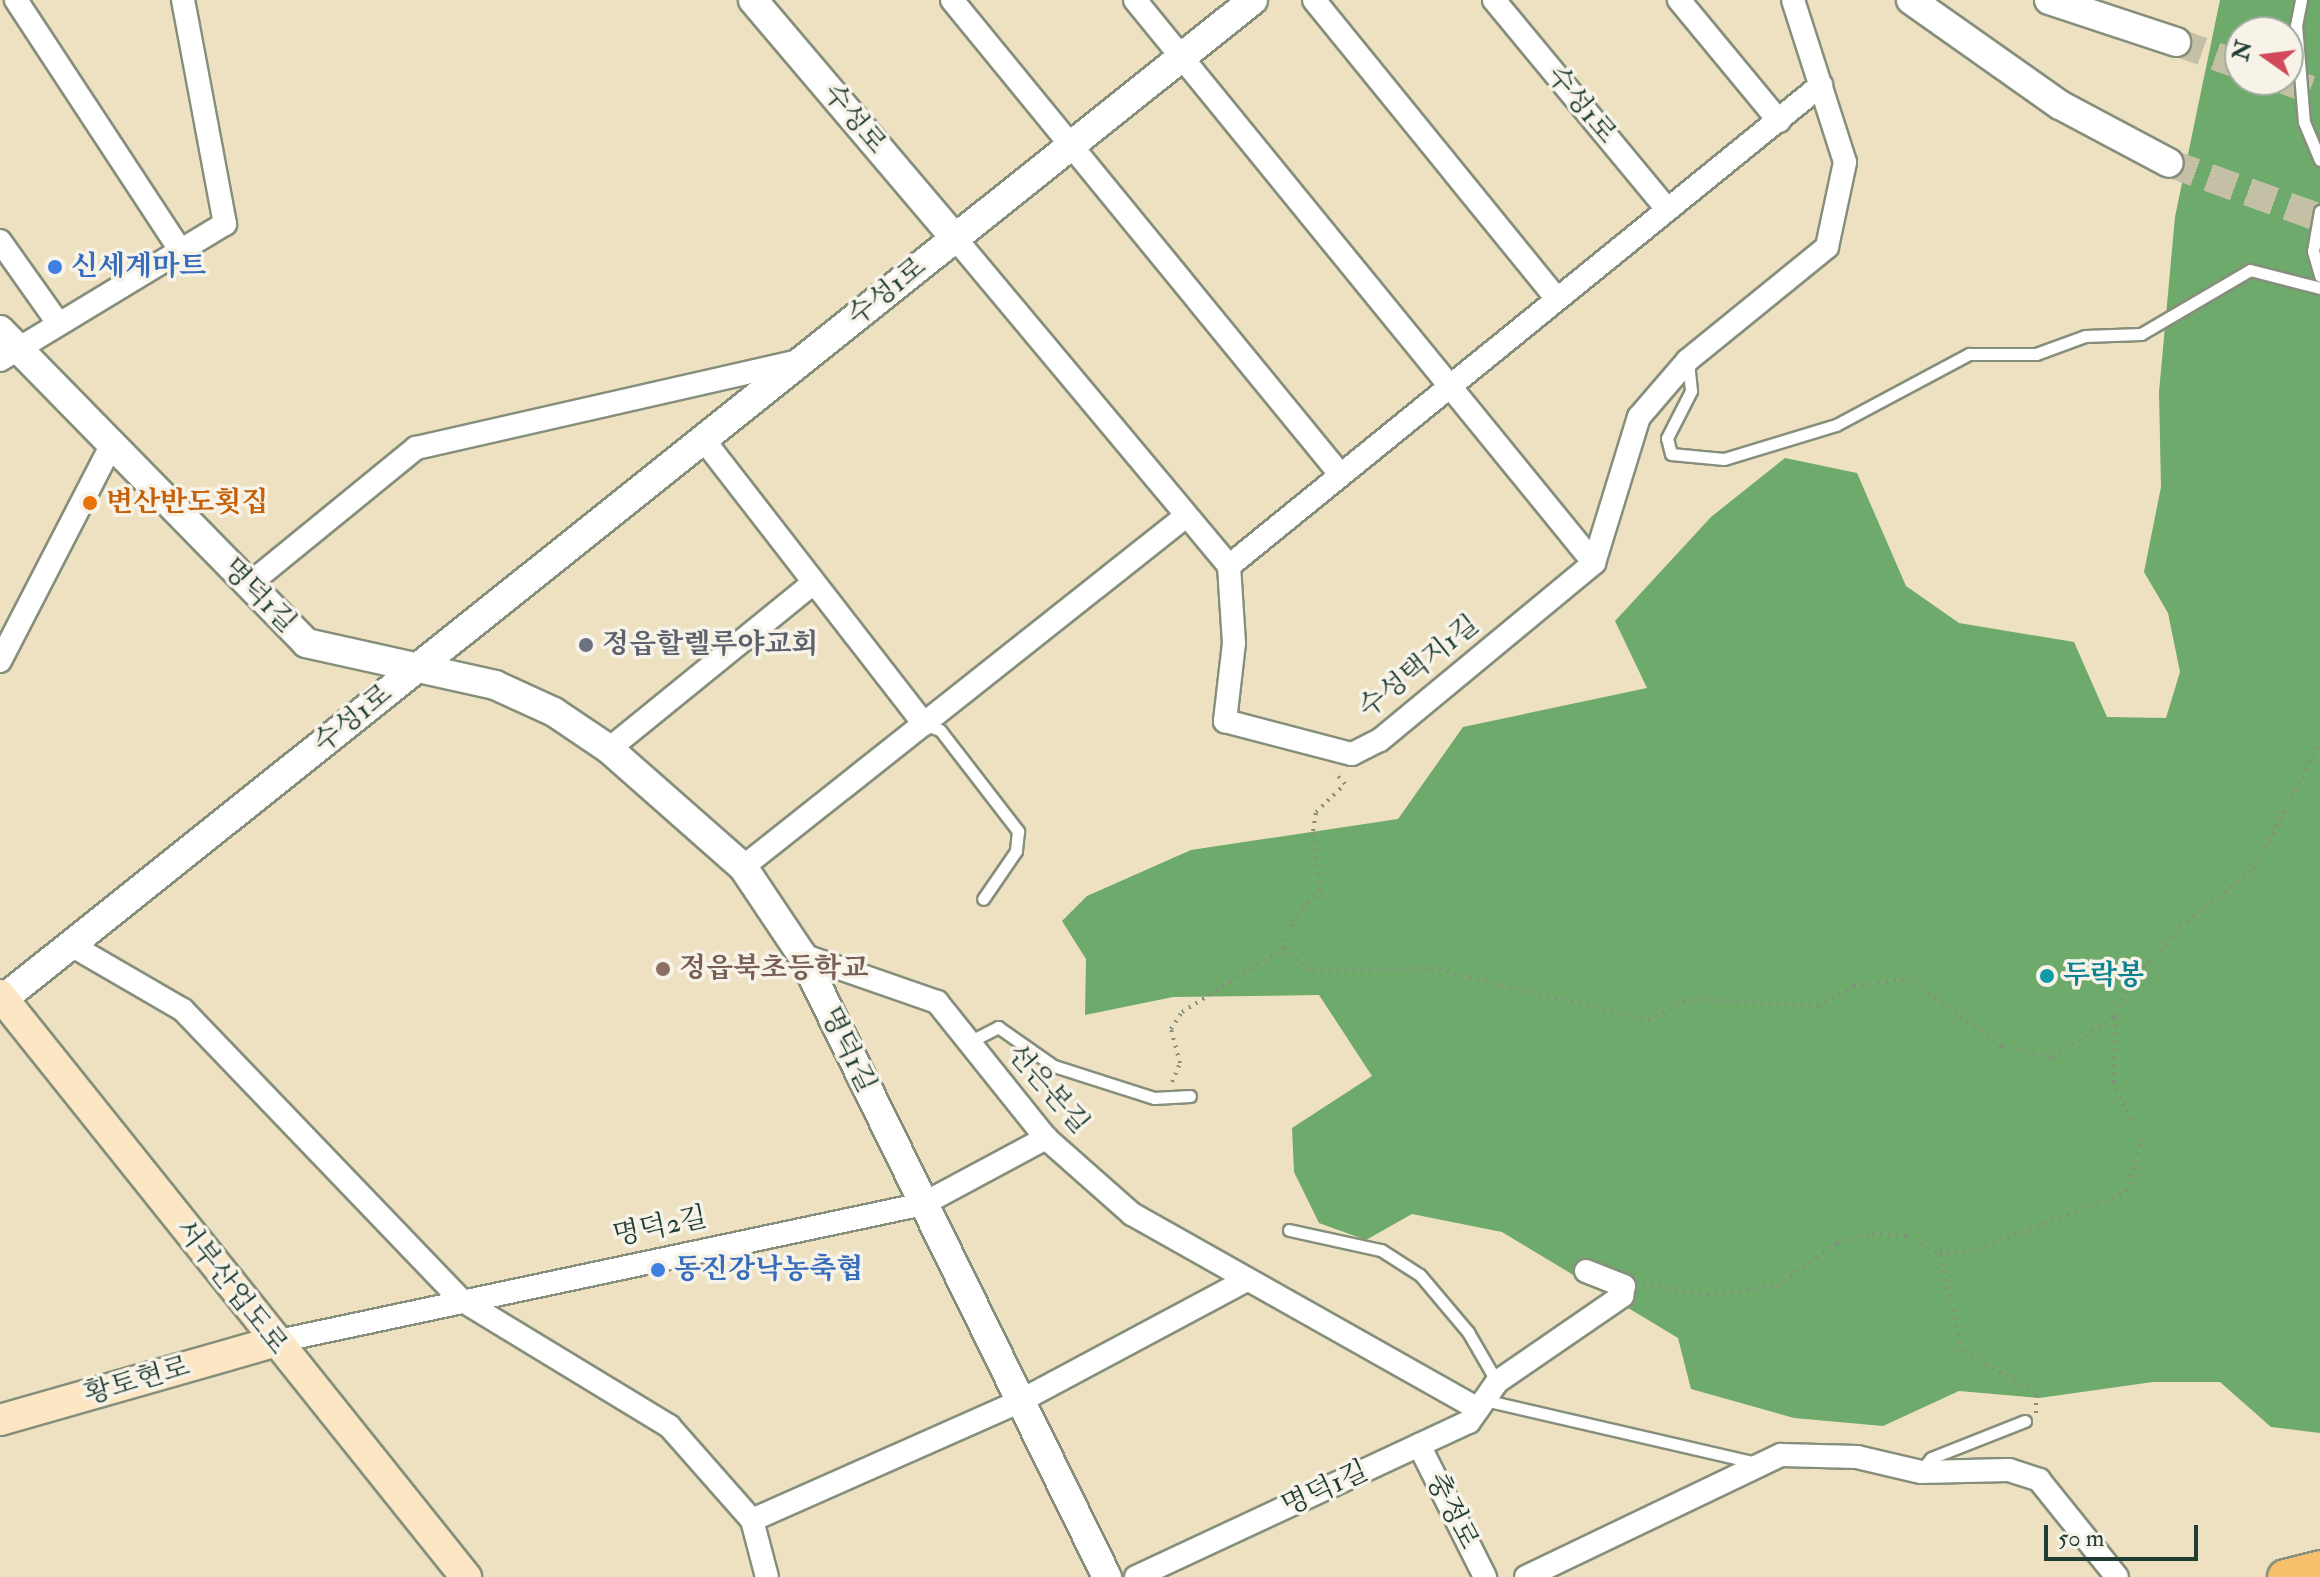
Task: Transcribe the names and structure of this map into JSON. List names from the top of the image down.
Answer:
{
  "streets": {
    "main road": ["서부산업도로", "황토현로"],
    "street": [
      "수성1로",
      "수성로",
      "명덕1길",
      "수성택지1길",
      "선은본길",
      "명덕2길",
      "충정로"
    ]
  },
  "crossings": [
    ["수성1로", "수성로"],
    ["수성1로", "명덕1길"],
    ["수성1로", "서부산업도로"],
    ["명덕1길", "선은본길"],
    ["명덕1길", "명덕2길"],
    ["명덕1길", "충정로"],
    ["선은본길", "명덕2길"],
    ["명덕2길", "서부산업도로"],
    ["명덕2길", "황토현로"],
    ["서부산업도로", "황토현로"]
  ],
  "places": [
    "신세계마트",
    "변산반도횟집",
    "정읍할렐루야교회",
    "정읍북초등학교",
    "두락봉",
    "동진강낙농축협"
  ],
  "scale_bar": "50 m",
  "north": "left"
}
